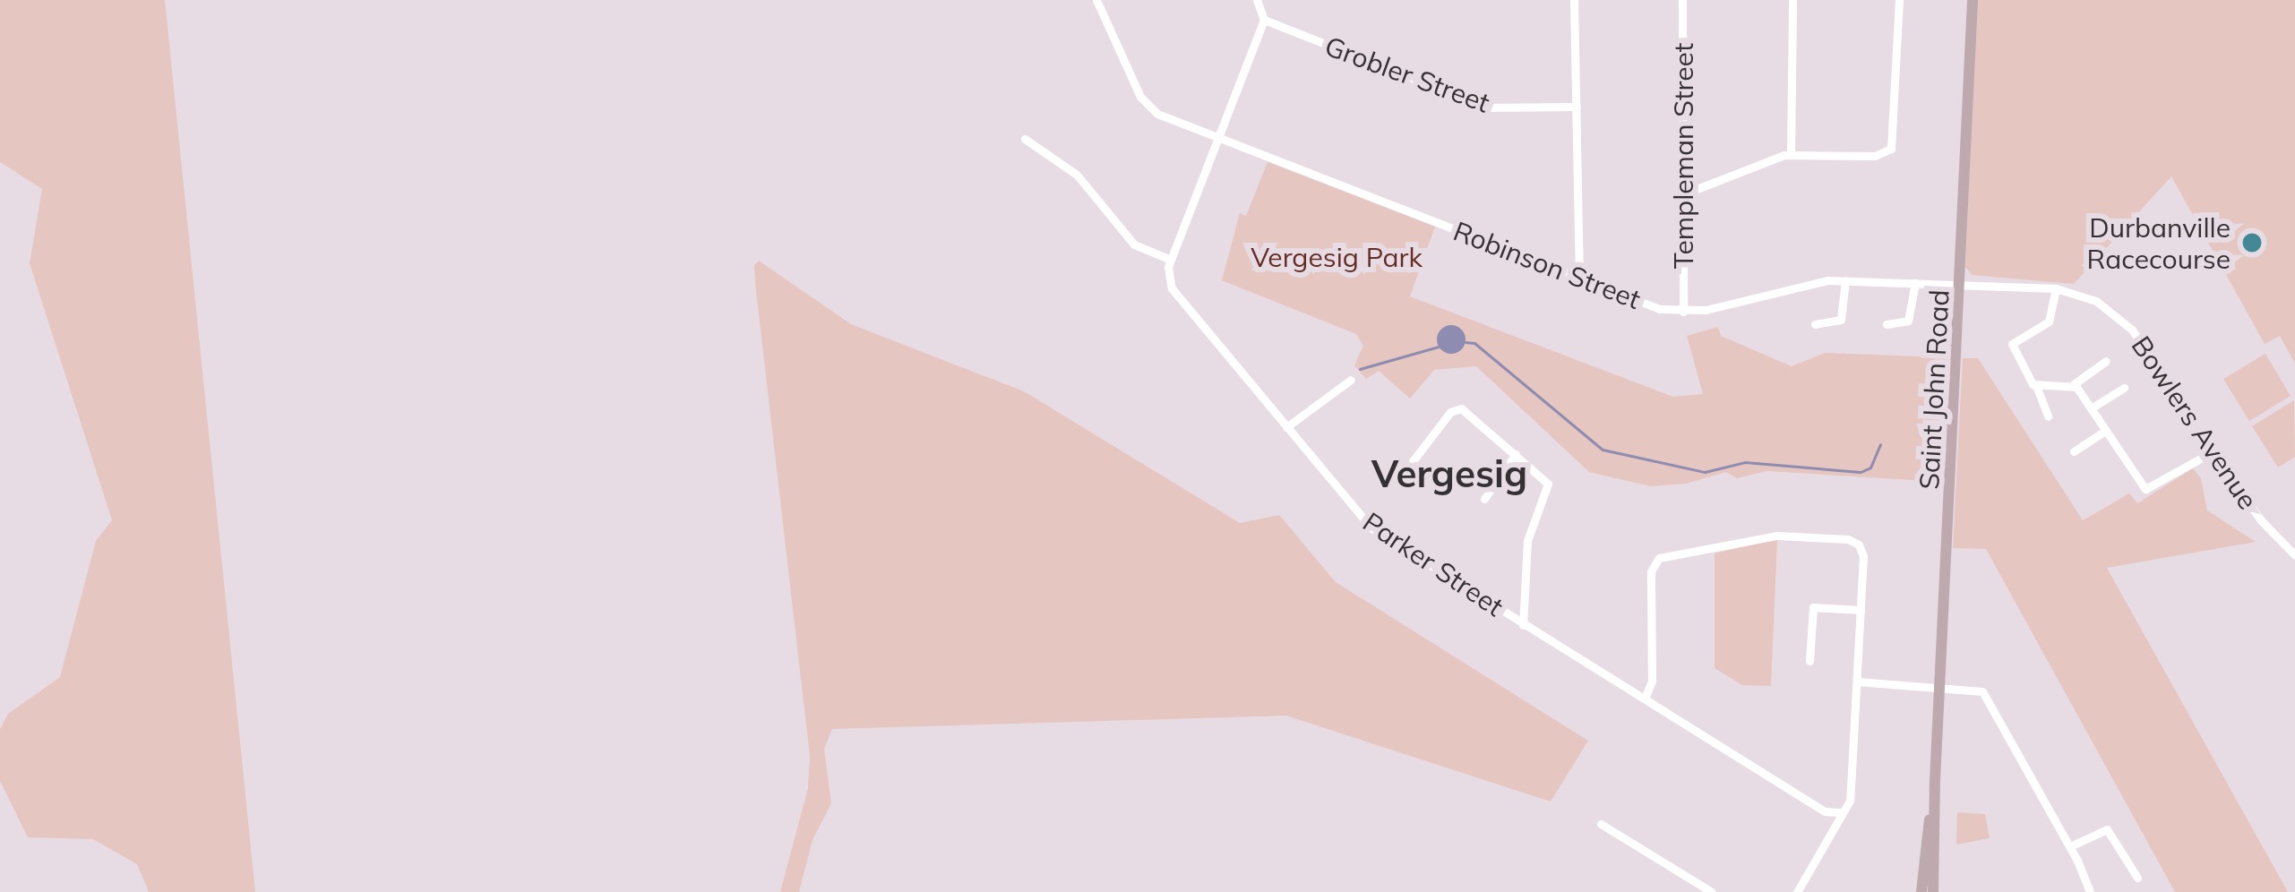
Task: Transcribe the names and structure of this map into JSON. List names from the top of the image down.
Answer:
{
  "streets": {
    "main road": ["Saint John Road"],
    "street": [
      "Grobler Street",
      "Templeman Street",
      "Robinson Street",
      "Bowlers Avenue",
      "Parker Street"
    ]
  },
  "crossings": [
    ["Templeman Street", "Robinson Street"],
    ["Robinson Street", "Saint John Road"],
    ["Robinson Street", "Bowlers Avenue"],
    ["Saint John Road", "Bowlers Avenue"]
  ],
  "districts": ["Vergesig"],
  "parks": ["Vergesig Park"],
  "places": ["Durbanville Racecourse"]
}
